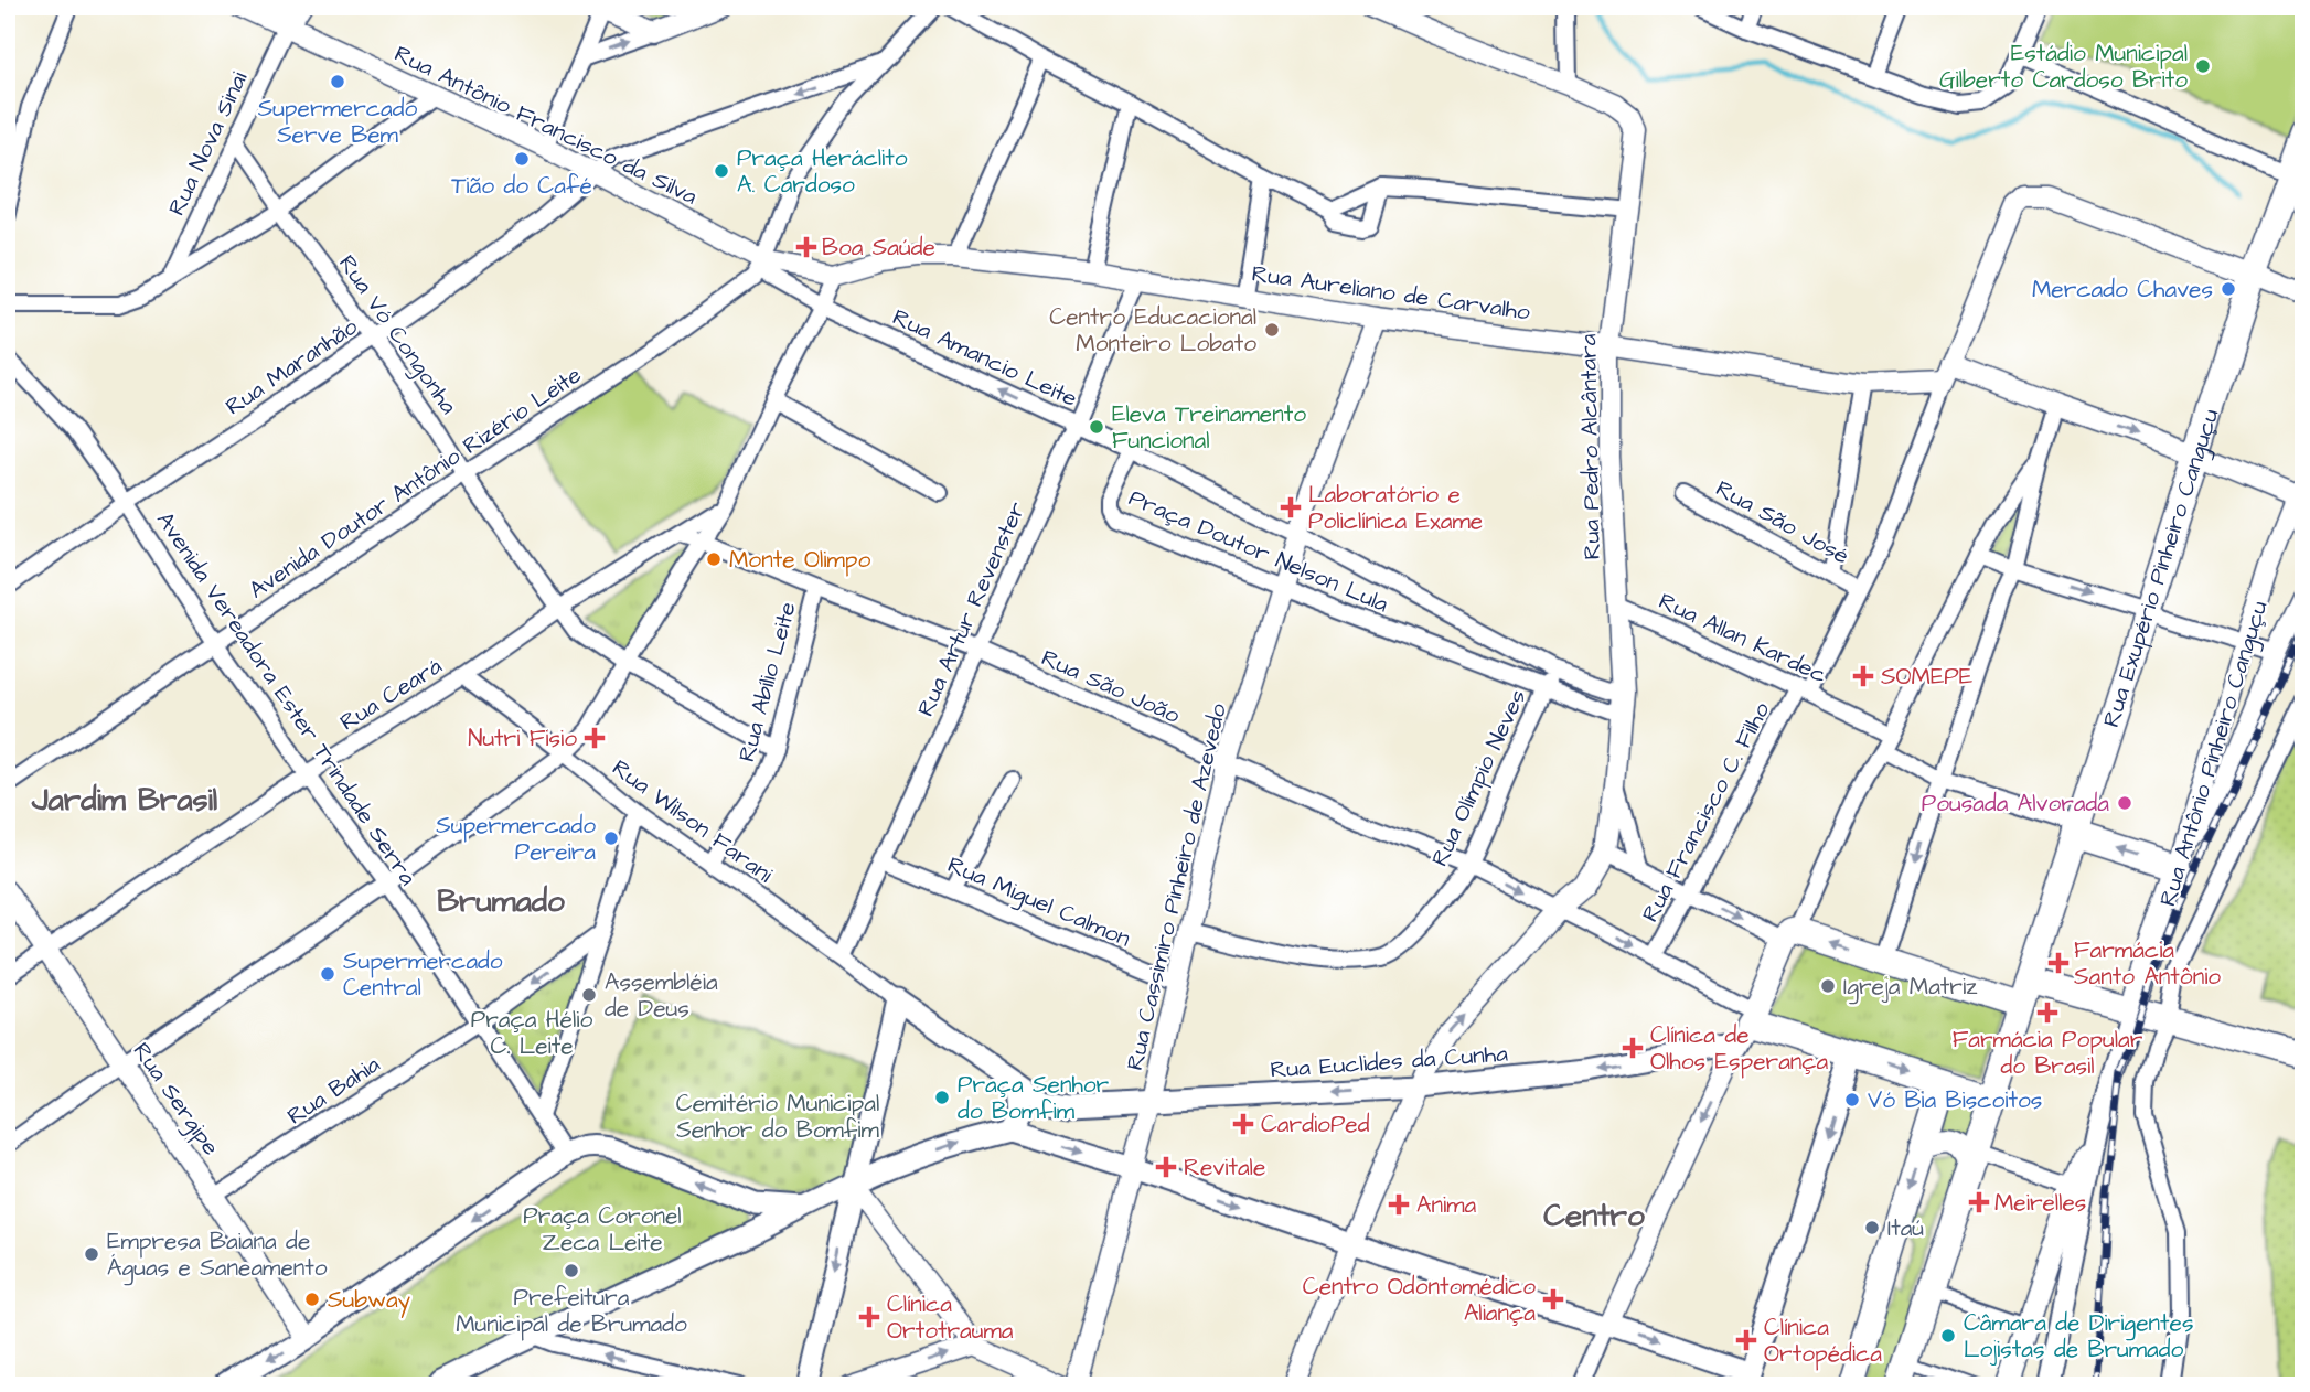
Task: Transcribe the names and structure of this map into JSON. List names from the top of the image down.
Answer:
{
  "streets": {
    "main road": ["Rua Exupério Pinheiro Canguçu", "Rua Antônio Pinheiro Canguçu", "Rua Euclides da Cunha"],
    "street": [
      "Rua Antônio Francisco da Silva",
      "Rua Nova Sinai",
      "Rua Aureliano de Carvalho",
      "Rua Vó Congonha",
      "Rua Amancio Leite",
      "Rua Maranhão",
      "Rua Pedro Alcântara",
      "Avenida Doutor Antônio Rizério Leite",
      "Rua São José",
      "Praça Doutor Nelson Lula",
      "Rua Artur Revenster",
      "Rua Allan Kardec",
      "Rua Abílio Leite",
      "Rua São João",
      "Rua Ceará",
      "Avenida Vereadora Ester Trindade Serra",
      "Rua Olímpio Neves",
      "Rua Francisco C. Filho",
      "Rua Wilson Farani",
      "Rua Cassimiro Pinheiro de Azevedo",
      "Rua Miguel Calmon",
      "Rua Bahia",
      "Rua Sergipe"
    ]
  },
  "crossings": [
    ["Rua Antônio Francisco da Silva", "Rua Nova Sinai"],
    ["Rua Antônio Francisco da Silva", "Rua Aureliano de Carvalho"],
    ["Rua Antônio Francisco da Silva", "Rua Amancio Leite"],
    ["Rua Antônio Francisco da Silva", "Rua Maranhão"],
    ["Rua Antônio Francisco da Silva", "Avenida Doutor Antônio Rizério Leite"],
    ["Rua Nova Sinai", "Rua Vó Congonha"],
    ["Rua Aureliano de Carvalho", "Rua Pedro Alcântara"],
    ["Rua Aureliano de Carvalho", "Rua Artur Revenster"],
    ["Rua Aureliano de Carvalho", "Rua Francisco C. Filho"],
    ["Rua Aureliano de Carvalho", "Rua Cassimiro Pinheiro de Azevedo"],
    ["Rua Vó Congonha", "Rua Maranhão"],
    ["Rua Vó Congonha", "Avenida Doutor Antônio Rizério Leite"],
    ["Rua Vó Congonha", "Rua Abílio Leite"],
    ["Rua Vó Congonha", "Rua Ceará"],
    ["Rua Amancio Leite", "Avenida Doutor Antônio Rizério Leite"],
    ["Rua Amancio Leite", "Praça Doutor Nelson Lula"],
    ["Rua Amancio Leite", "Rua Artur Revenster"],
    ["Rua Maranhão", "Avenida Vereadora Ester Trindade Serra"],
    ["Rua Pedro Alcântara", "Praça Doutor Nelson Lula"],
    ["Rua Pedro Alcântara", "Rua Allan Kardec"],
    ["Avenida Doutor Antônio Rizério Leite", "Avenida Vereadora Ester Trindade Serra"],
    ["Rua São José", "Rua Francisco C. Filho"],
    ["Praça Doutor Nelson Lula", "Rua Olímpio Neves"],
    ["Praça Doutor Nelson Lula", "Rua Cassimiro Pinheiro de Azevedo"],
    ["Rua Artur Revenster", "Rua São João"],
    ["Rua Artur Revenster", "Rua Wilson Farani"],
    ["Rua Artur Revenster", "Rua Miguel Calmon"],
    ["Rua Allan Kardec", "Rua Francisco C. Filho"],
    ["Rua Abílio Leite", "Rua São João"],
    ["Rua Abílio Leite", "Rua Wilson Farani"],
    ["Rua São João", "Rua Ceará"],
    ["Rua São João", "Rua Olímpio Neves"],
    ["Rua São João", "Rua Francisco C. Filho"],
    ["Rua São João", "Rua Cassimiro Pinheiro de Azevedo"],
    ["Rua São João", "Rua Euclides da Cunha"],
    ["Rua Ceará", "Avenida Vereadora Ester Trindade Serra"],
    ["Rua Ceará", "Rua Wilson Farani"],
    ["Rua Ceará", "Rua Sergipe"],
    ["Avenida Vereadora Ester Trindade Serra", "Rua Bahia"],
    ["Rua Olímpio Neves", "Rua Cassimiro Pinheiro de Azevedo"],
    ["Rua Cassimiro Pinheiro de Azevedo", "Rua Miguel Calmon"],
    ["Rua Cassimiro Pinheiro de Azevedo", "Rua Euclides da Cunha"],
    ["Rua Bahia", "Rua Sergipe"]
  ],
  "one_way": ["Rua Euclides da Cunha"],
  "districts": ["Jardim Brasil", "Brumado", "Centro"],
  "parks": ["Praça Hélio C. Leite", "Cemitério Municipal Senhor do Bomfim", "Praça Coronel Zeca Leite"],
  "places": {
    "other": [
      "Estádio Municipal Gilberto Cardoso Brito",
      "Supermercado Serve Bem",
      "Tião do Café",
      "Praça Heráclito A. Cardoso",
      "Mercado Chaves",
      "Centro Educacional Monteiro Lobato",
      "Eleva Treinamento Funcional",
      "Monte Olimpo",
      "Pousada Alvorada",
      "Supermercado Pereira",
      "Supermercado Central",
      "Igreja Matriz",
      "Assembléia de Deus",
      "Praça Senhor do Bomfim",
      "Vó Bia Biscoitos",
      "Itaú",
      "Empresa Baiana de Águas e Saneamento",
      "Prefeitura Municipal de Brumado",
      "Subway",
      "Câmara de Dirigentes Lojistas de Brumado"
    ],
    "health": [
      "Boa Saúde",
      "Laboratório e Policlínica Exame",
      "SOMEPE",
      "Nutri Fisio",
      "Farmácia Santo Antônio",
      "Farmácia Popular do Brasil",
      "Clínica de Olhos Esperança",
      "CardioPed",
      "Revitale",
      "Meirelles",
      "Anima",
      "Centro Odontomédico Aliança",
      "Clínica Ortotrauma",
      "Clínica Ortopédica"
    ]
  }
}
